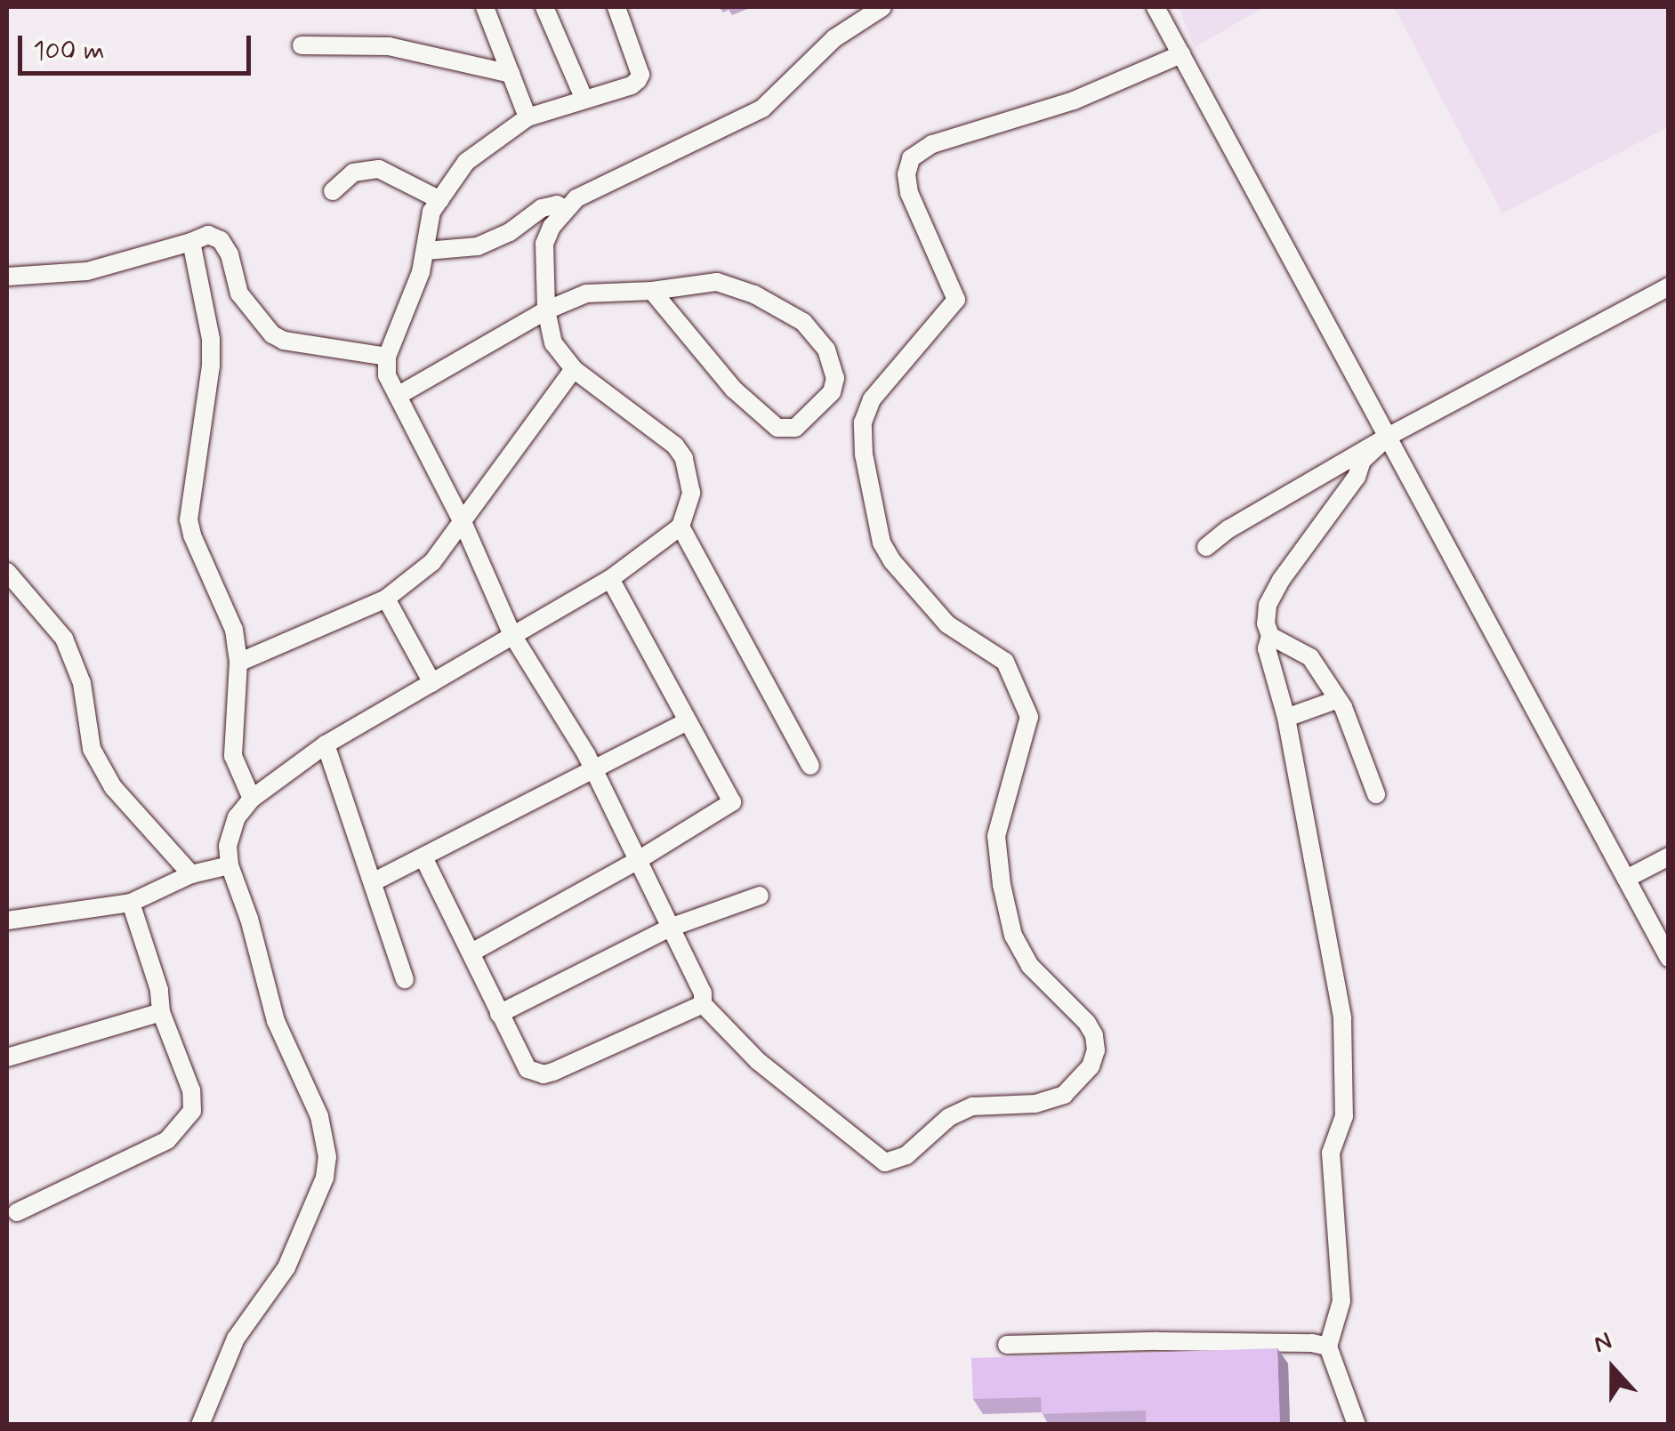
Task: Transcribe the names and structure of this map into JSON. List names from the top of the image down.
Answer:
{
  "scale_bar": "100 m",
  "north": "top"
}
